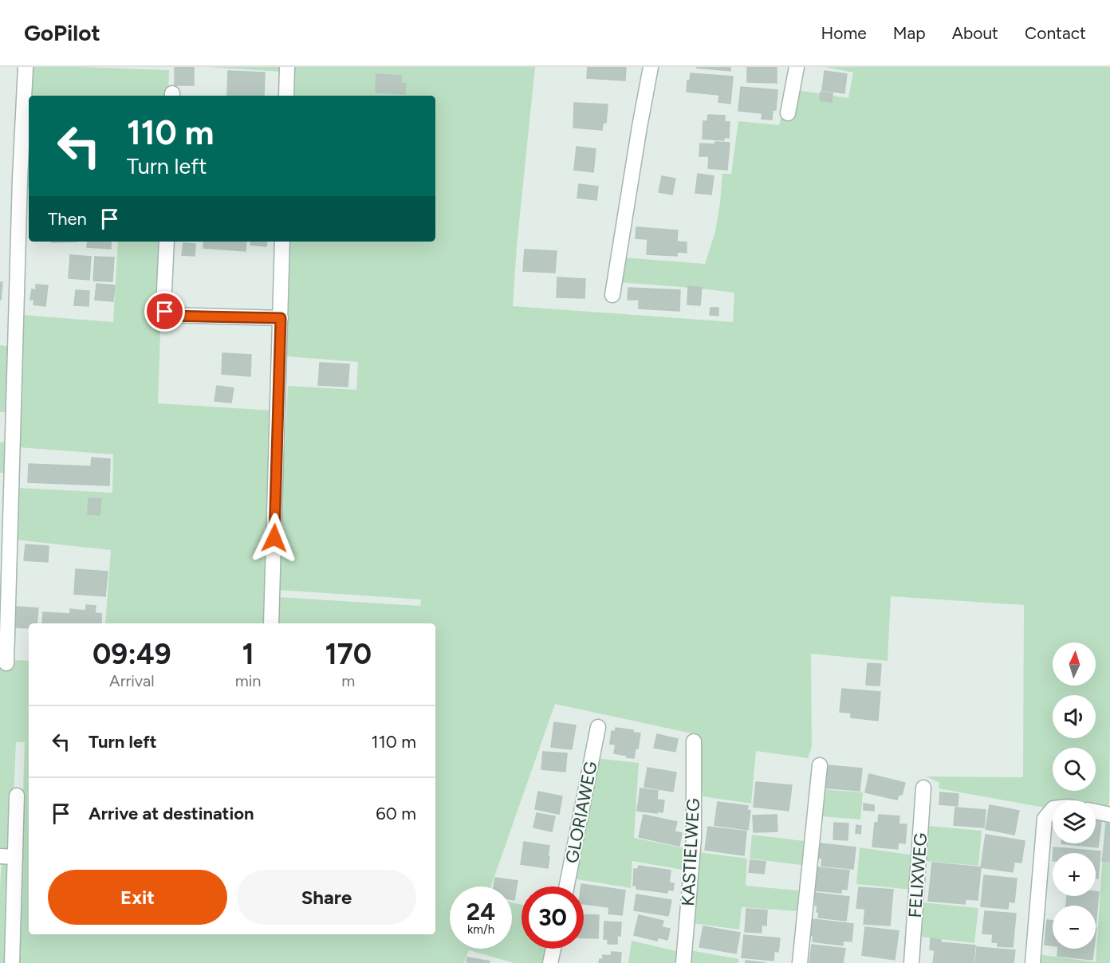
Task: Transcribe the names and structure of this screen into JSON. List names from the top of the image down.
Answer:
{
  "streets": {
    "street": ["GLORIAWEG", "KASTIELWEG", "FELIXWEG"]
  },
  "north": "top",
  "page": {
    "header": "GoPilot",
    "nav": [
      "Home",
      "Map",
      "About",
      "Contact"
    ],
    "turn": ["110 m", "Turn left"],
    "then": "Then",
    "eta": [
      "09:49",
      "Arrival",
      "1",
      "min",
      "170",
      "m"
    ],
    "map_buttons": ["+", "−"],
    "list": [
      {
        "name": "Turn left",
        "value": "110 m"
      },
      {
        "name": "Arrive at destination",
        "value": "60 m"
      }
    ],
    "buttons": ["Exit", "Share"],
    "speed": "24 km/h",
    "limit": "30"
  }
}
